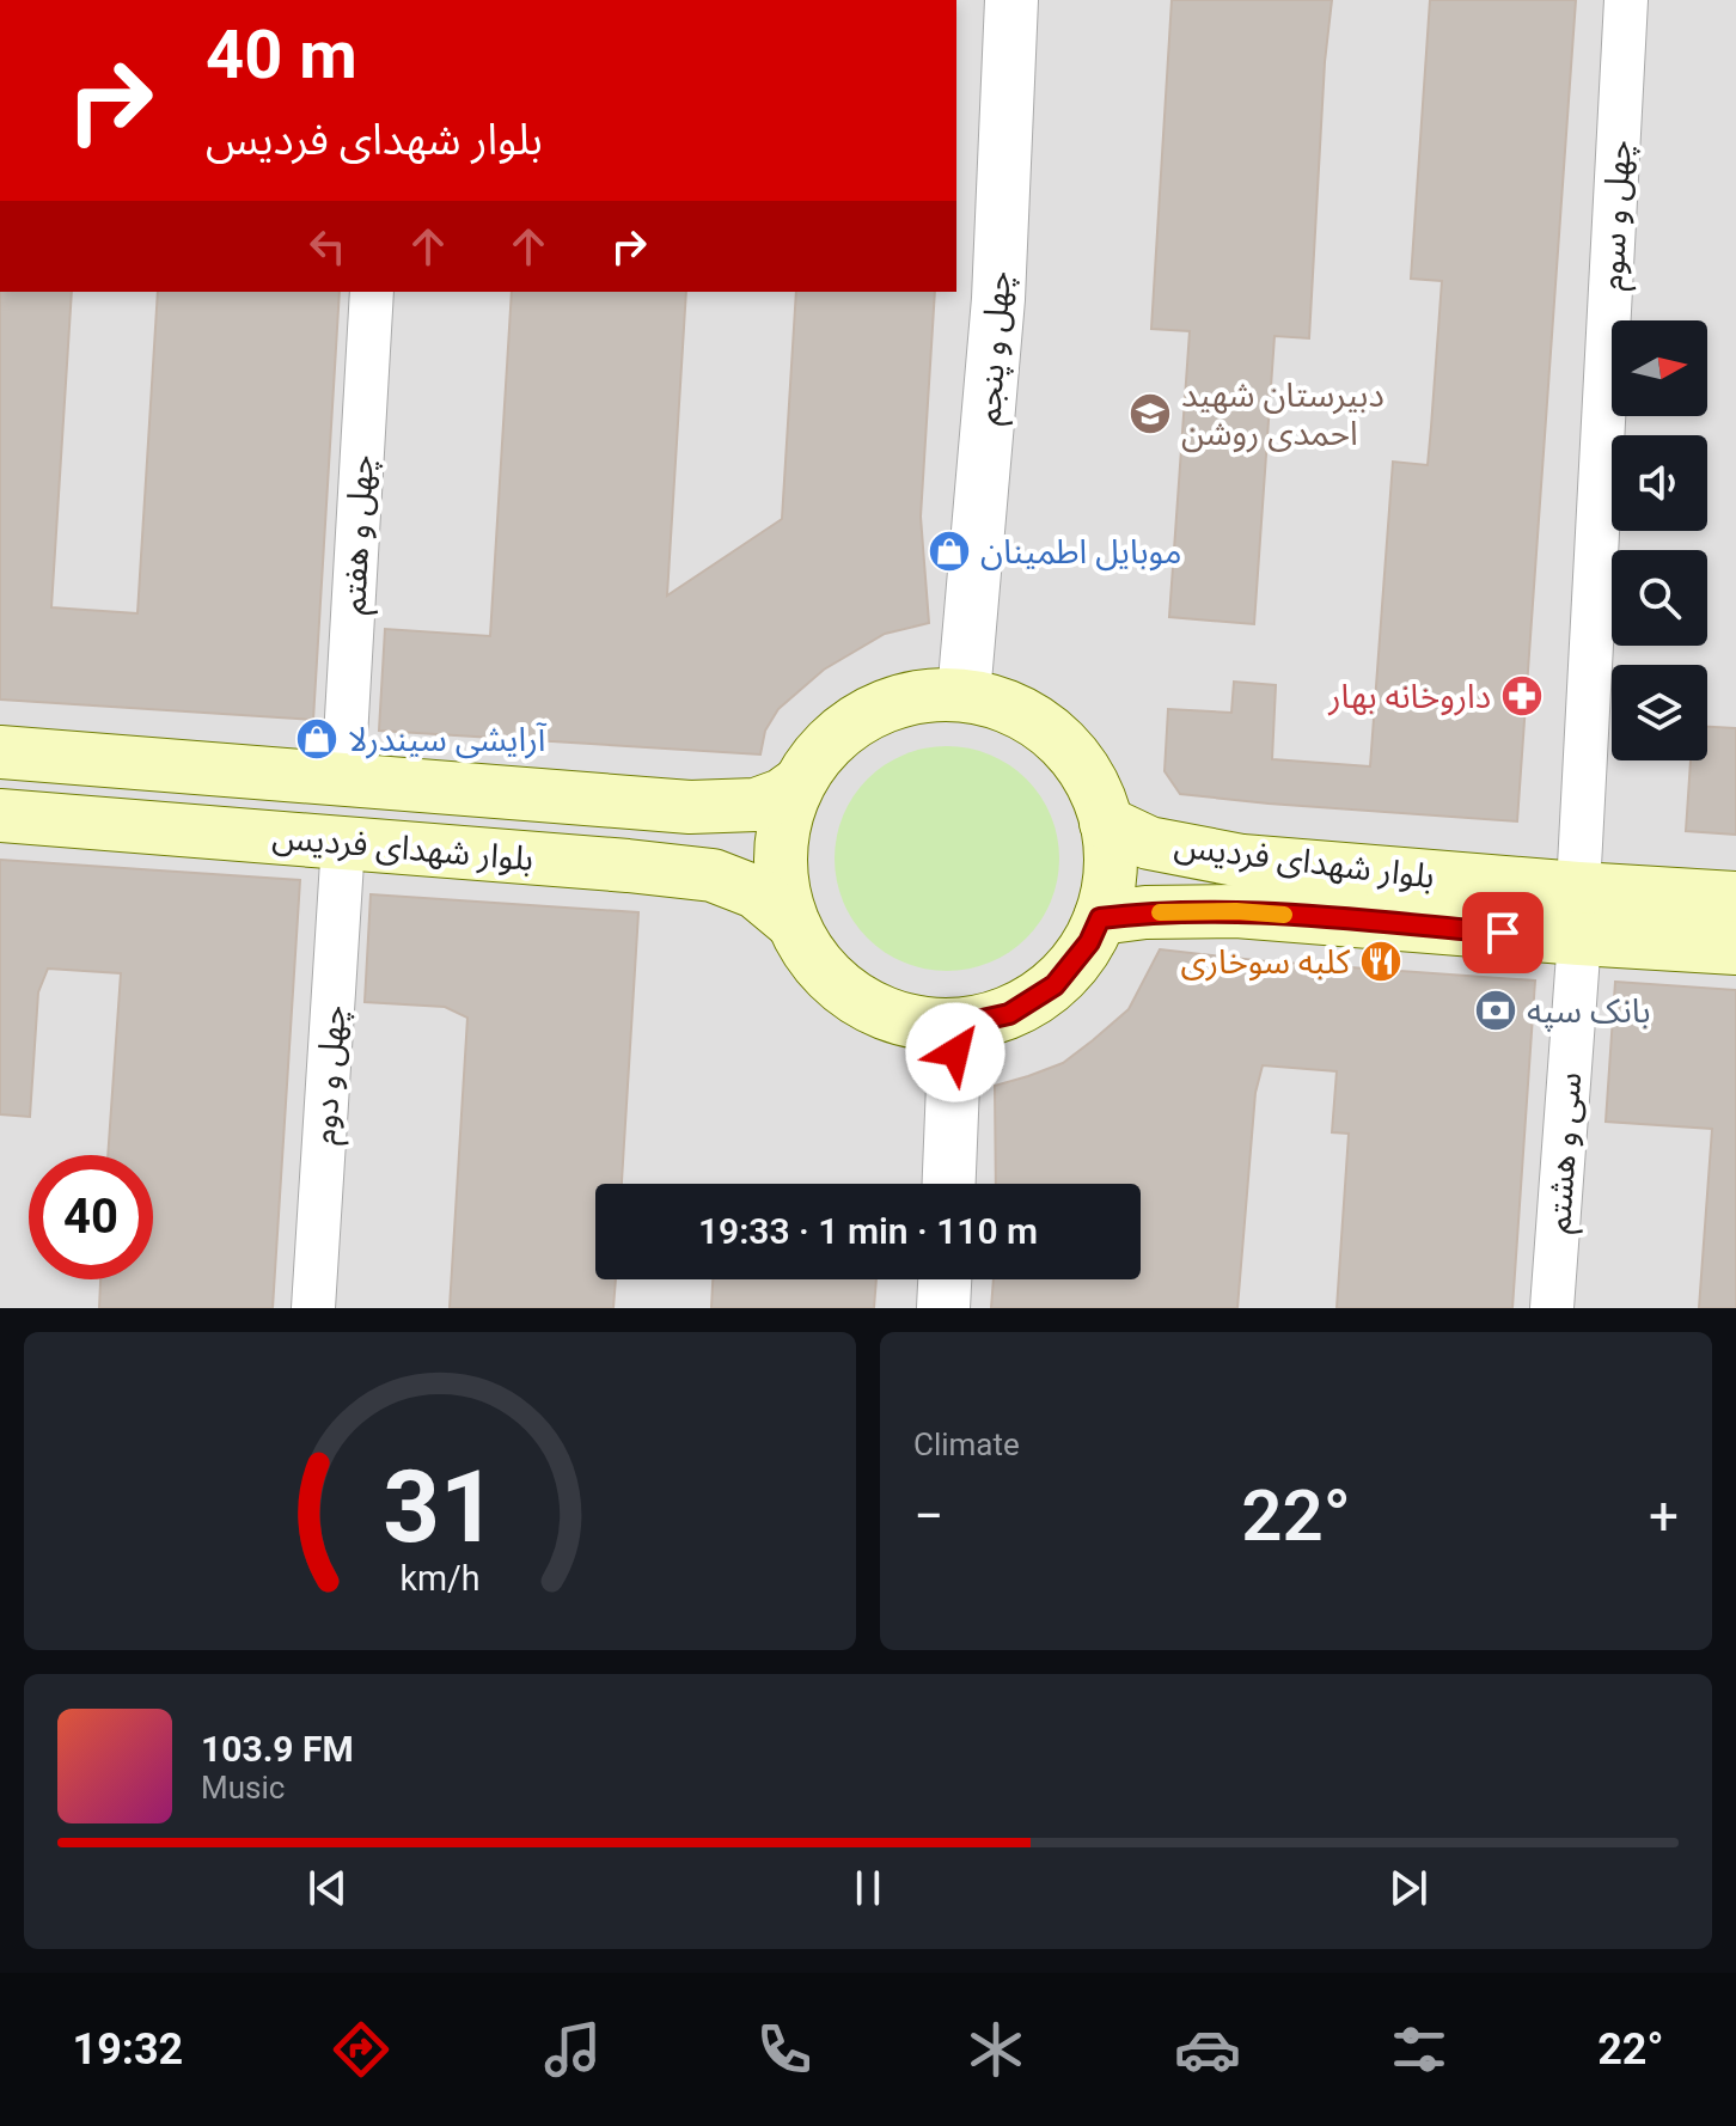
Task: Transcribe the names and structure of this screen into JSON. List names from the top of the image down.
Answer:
{
  "streets": {
    "main road": ["بلوار شهدای فردیس"],
    "street": [
      "چهل و سوم",
      "چهل و پنجم",
      "چهل و هفتم",
      "چهل و دوم",
      "سی و هشتم"
    ]
  },
  "crossings": [
    ["چهل و سوم", "بلوار شهدای فردیس"],
    ["چهل و سوم", "سی و هشتم"],
    ["چهل و پنجم", "بلوار شهدای فردیس"],
    ["چهل و هفتم", "بلوار شهدای فردیس"],
    ["بلوار شهدای فردیس", "چهل و دوم"],
    ["بلوار شهدای فردیس", "سی و هشتم"]
  ],
  "places": {
    "school or university": ["دبیرستان شهید احمدی روشن"],
    "shop": ["موبایل اطمینان", "آرایشی سیندرلا"],
    "pharmacy": ["داروخانه بهار"],
    "restaurant": ["کلبه سوخاری"],
    "bank": ["بانک سپه"]
  },
  "north": "right",
  "page": {
    "turn": ["40 m", "بلوار شهدای فردیس"],
    "limit": "40",
    "trip": "19:33 · 1 min · 110 m",
    "tile": "Climate",
    "heat": ["−", "22°", "+"],
    "song": ["103.9 FM", "Music"],
    "tabs": ["19:32", "22°"],
    "gauge": ["31", "km/h"]
  }
}
